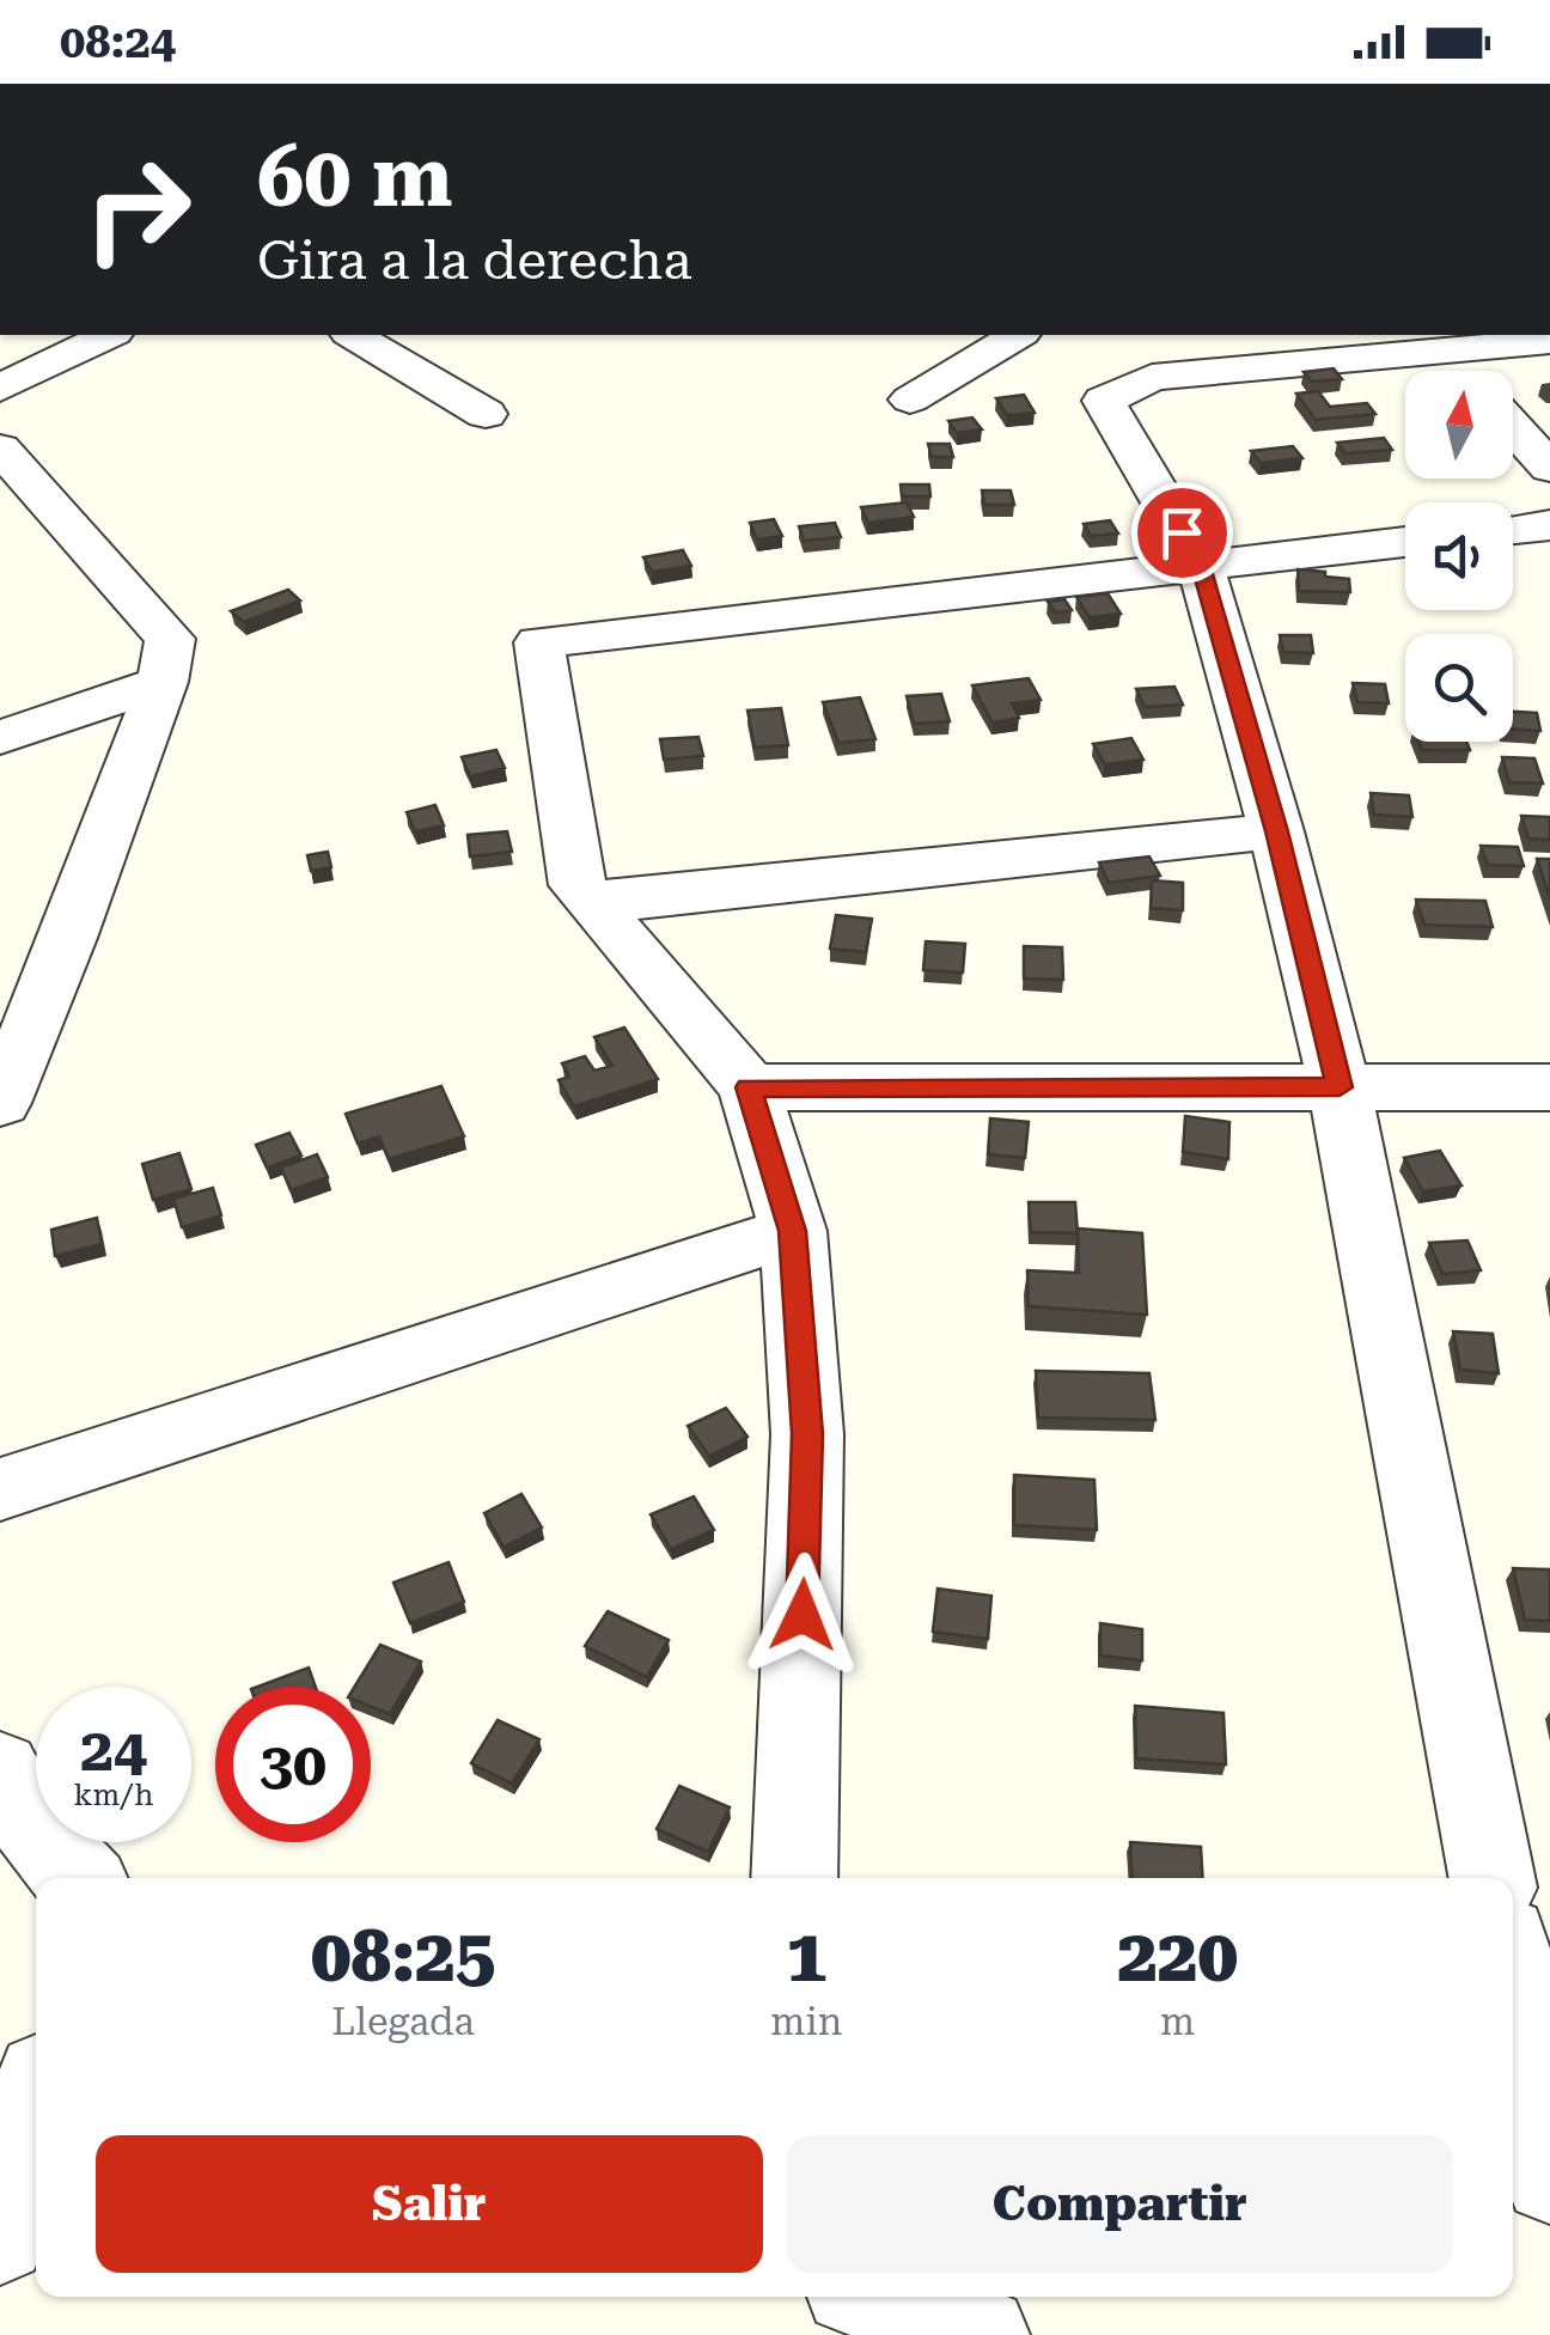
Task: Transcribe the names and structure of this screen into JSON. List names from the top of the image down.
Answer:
{
  "north": "top",
  "page": {
    "status": "08:24",
    "turn": ["60 m", "Gira a la derecha"],
    "speed": "24 km/h",
    "limit": "30",
    "eta": [
      "08:25",
      "Llegada",
      "1",
      "min",
      "220",
      "m"
    ],
    "buttons": ["Salir", "Compartir"]
  }
}
